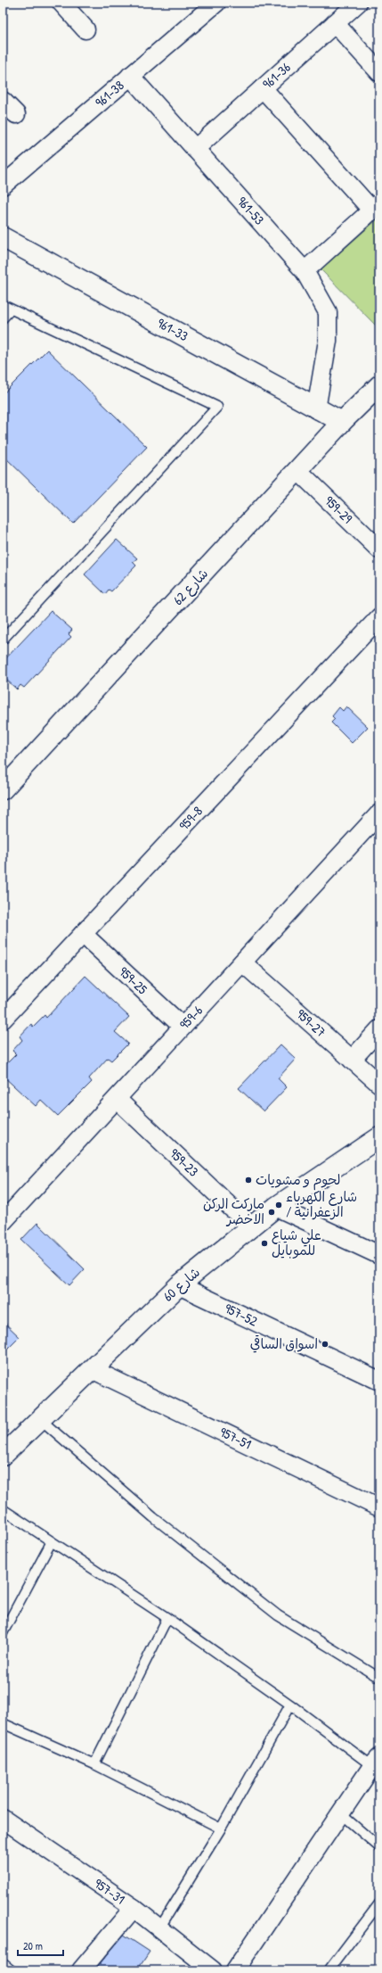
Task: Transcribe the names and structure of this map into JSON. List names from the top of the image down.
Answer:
{
  "streets": {
    "street": [
      "961-36",
      "961-38",
      "961-53",
      "961-33",
      "959-29",
      "شارع 62",
      "959-8",
      "959-25",
      "959-6",
      "959-27",
      "959-23",
      "شارع 60",
      "957-52",
      "957-51",
      "957-31"
    ]
  },
  "crossings": [
    ["961-36", "961-53"],
    ["961-38", "961-53"],
    ["961-53", "961-33"],
    ["961-33", "شارع 62"],
    ["959-29", "شارع 62"],
    ["959-8", "959-25"],
    ["959-25", "959-6"],
    ["959-6", "959-27"],
    ["959-6", "959-23"],
    ["959-23", "شارع 60"],
    ["شارع 60", "957-52"],
    ["شارع 60", "957-51"]
  ],
  "places": [
    "لحوم و مشويات",
    "شارع الكهرباء / الزعفرانية",
    "ماركت الركن الاخضر",
    "علي شياع للموبايل",
    "اسواق الساقي"
  ],
  "scale_bar": "20 m"
}
